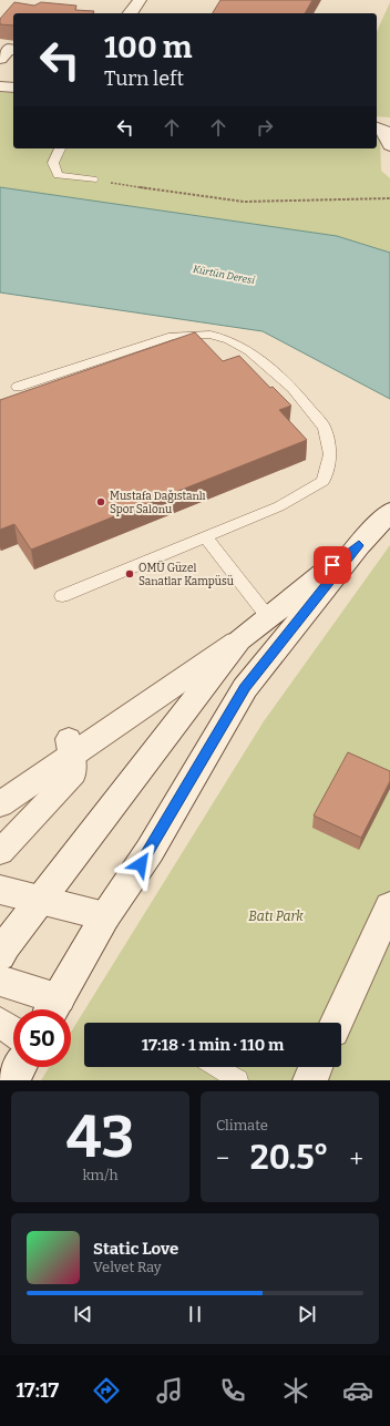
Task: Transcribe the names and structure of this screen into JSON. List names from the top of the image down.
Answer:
{
  "water": ["Kürtün Deresi"],
  "parks": ["Batı Park"],
  "places": ["Mustafa Dağıstanlı Spor Salonu", "OMÜ Güzel Sanatlar Kampüsü"],
  "page": {
    "turn": ["100 m", "Turn left"],
    "limit": "50",
    "trip": "17:18 · 1 min · 110 m",
    "tile": [
      ["43", "km/h"],
      "Climate"
    ],
    "heat": ["−", "20.5°", "+"],
    "song": ["Static Love", "Velvet Ray"],
    "tabs": "17:17"
  }
}
